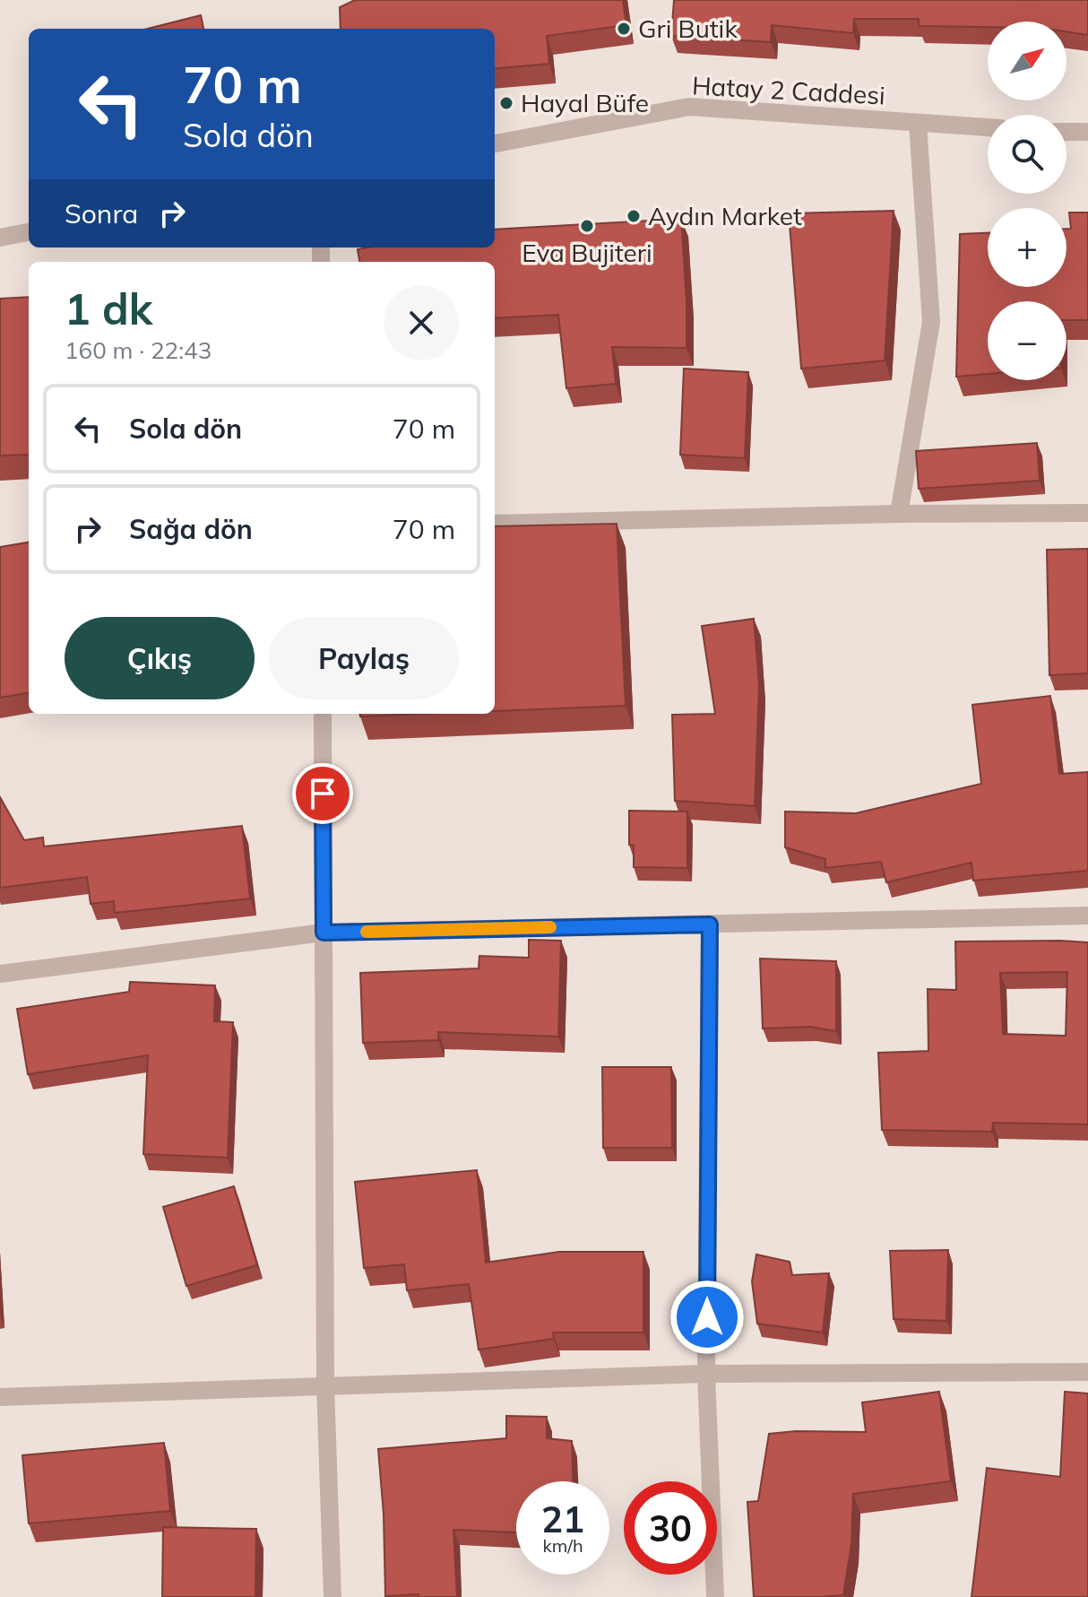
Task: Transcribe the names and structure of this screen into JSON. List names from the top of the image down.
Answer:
{
  "streets": {
    "street": ["Hatay 2 Caddesi"]
  },
  "places": [
    "Gri Butik",
    "Hayal Büfe",
    "Aydın Market",
    "Eva Bujiteri"
  ],
  "north": "top right",
  "page": {
    "map_buttons": ["+", "−"],
    "turn": ["70 m", "Sola dön"],
    "then": "Sonra",
    "heading": ["1 dk", "160 m · 22:43"],
    "list": [
      {
        "name": "Sola dön",
        "value": "70 m"
      },
      {
        "name": "Sağa dön",
        "value": "70 m"
      }
    ],
    "buttons": ["Çıkış", "Paylaş"],
    "speed": "21 km/h",
    "limit": "30"
  }
}
